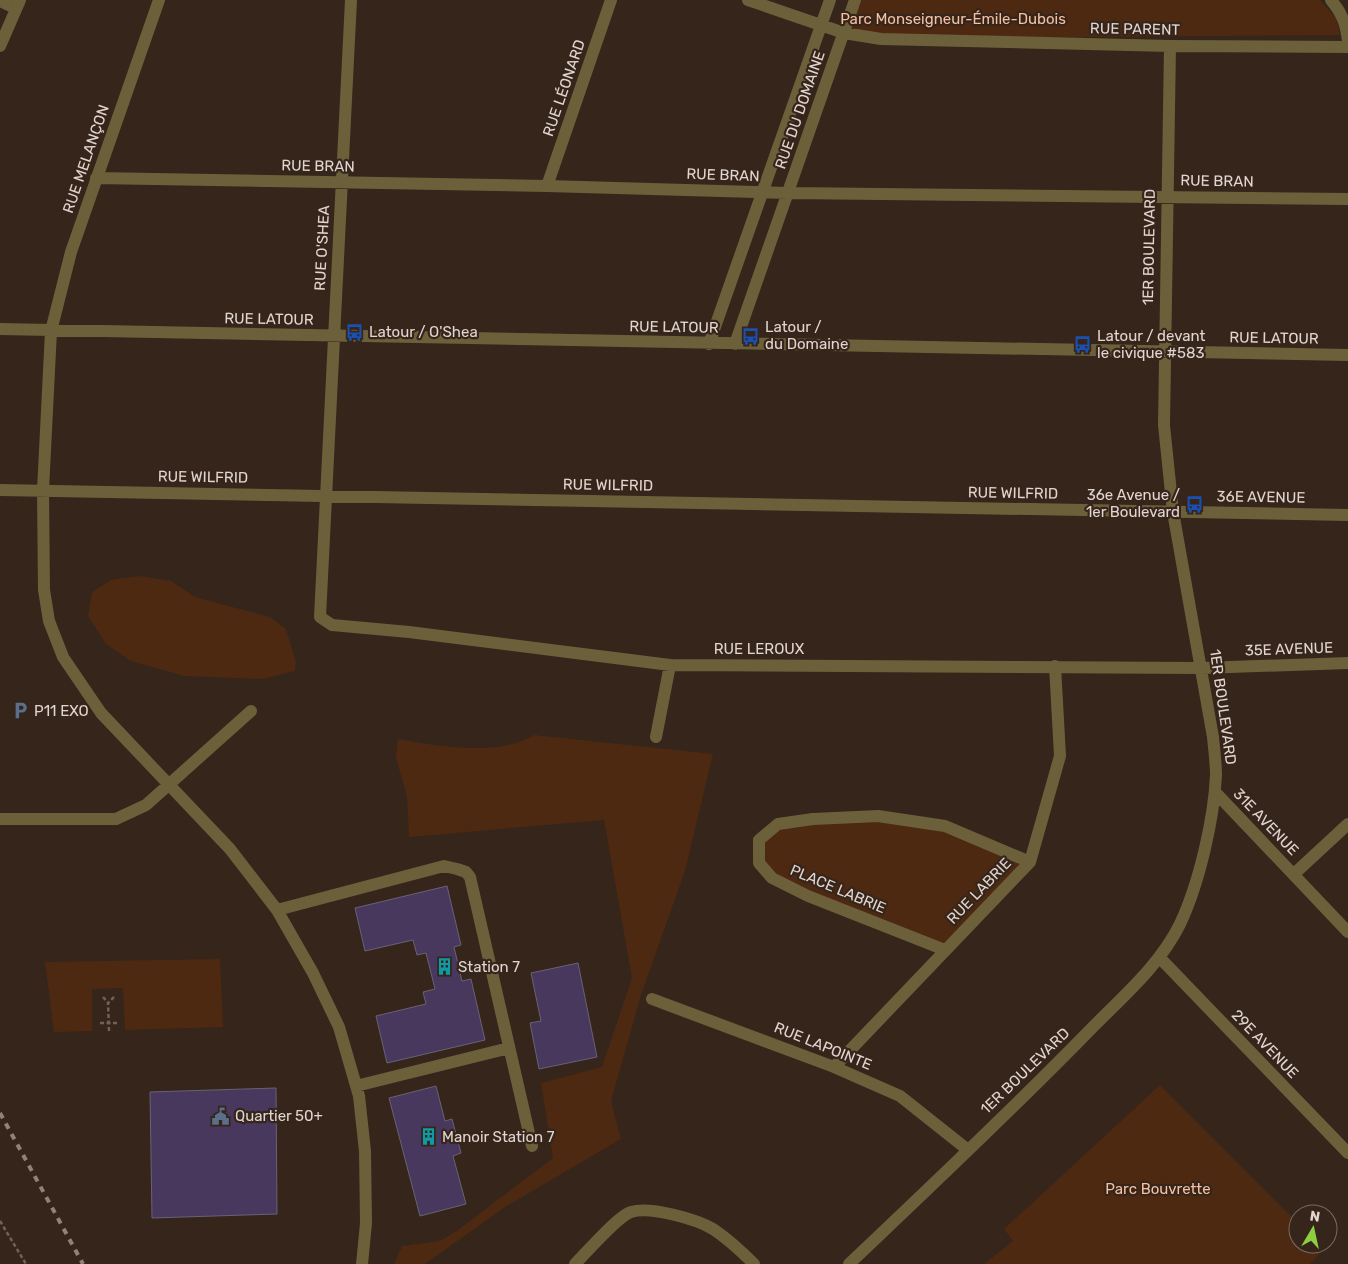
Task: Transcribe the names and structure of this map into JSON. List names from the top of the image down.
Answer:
{
  "streets": {
    "street": [
      "RUE PARENT",
      "RUE LÉONARD",
      "RUE DU DOMAINE",
      "RUE MELANÇON",
      "RUE BRAN",
      "1ER BOULEVARD",
      "RUE O'SHEA",
      "RUE LATOUR",
      "RUE WILFRID",
      "36E AVENUE",
      "RUE LEROUX",
      "35E AVENUE",
      "31E AVENUE",
      "PLACE LABRIE",
      "RUE LABRIE",
      "29E AVENUE",
      "RUE LAPOINTE"
    ]
  },
  "crossings": [
    ["RUE PARENT", "RUE DU DOMAINE"],
    ["RUE PARENT", "1ER BOULEVARD"],
    ["RUE LÉONARD", "RUE BRAN"],
    ["RUE DU DOMAINE", "RUE BRAN"],
    ["RUE DU DOMAINE", "RUE LATOUR"],
    ["RUE MELANÇON", "RUE BRAN"],
    ["RUE MELANÇON", "RUE LATOUR"],
    ["RUE MELANÇON", "RUE WILFRID"],
    ["RUE BRAN", "1ER BOULEVARD"],
    ["RUE BRAN", "RUE O'SHEA"],
    ["1ER BOULEVARD", "RUE LATOUR"],
    ["1ER BOULEVARD", "RUE WILFRID"],
    ["1ER BOULEVARD", "36E AVENUE"],
    ["1ER BOULEVARD", "RUE LEROUX"],
    ["1ER BOULEVARD", "35E AVENUE"],
    ["1ER BOULEVARD", "31E AVENUE"],
    ["1ER BOULEVARD", "29E AVENUE"],
    ["1ER BOULEVARD", "RUE LAPOINTE"],
    ["RUE O'SHEA", "RUE LATOUR"],
    ["RUE O'SHEA", "RUE WILFRID"],
    ["RUE O'SHEA", "RUE LEROUX"],
    ["RUE WILFRID", "36E AVENUE"],
    ["RUE LEROUX", "35E AVENUE"],
    ["RUE LEROUX", "RUE LABRIE"],
    ["PLACE LABRIE", "RUE LABRIE"],
    ["RUE LABRIE", "RUE LAPOINTE"]
  ],
  "parks": ["Parc Monseigneur-Émile-Dubois", "Parc Bouvrette"],
  "places": {
    "bus stop": [
      "Latour / O'Shea",
      "Latour / du Domaine",
      "Latour / devant le civique #583",
      "36e Avenue / 1er Boulevard"
    ],
    "parking": ["P11 EXO"],
    "building": ["Station 7", "Manoir Station 7"],
    "public building": ["Quartier 50+"]
  },
  "north": "top"
}
